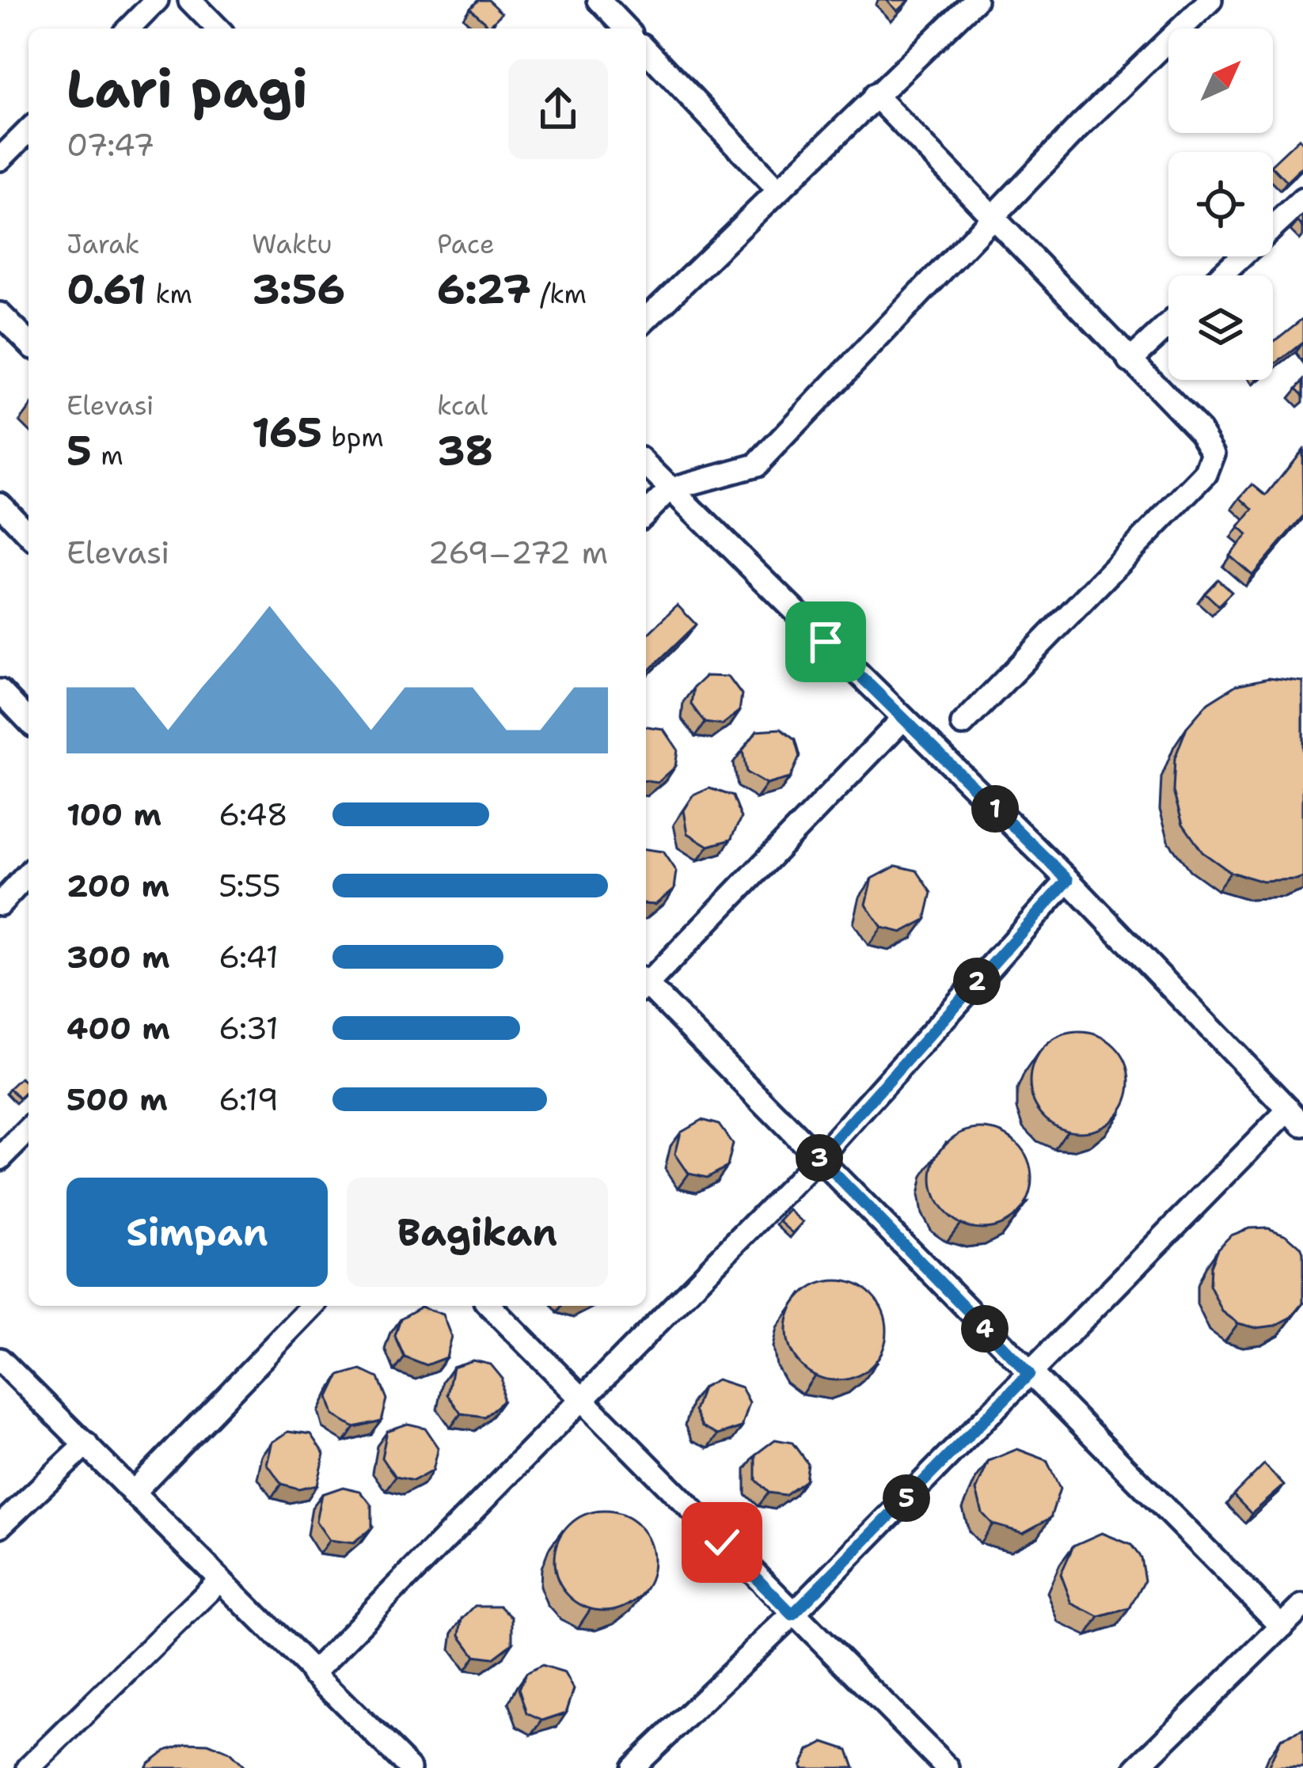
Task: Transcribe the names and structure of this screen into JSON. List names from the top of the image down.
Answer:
{
  "north": "top right",
  "page": {
    "heading": ["Lari pagi", "07:47"],
    "stats": [
      ["Jarak", "0.61 km"],
      ["Waktu", "3:56"],
      ["Pace", "6:27 /km"],
      ["Elevasi", "5 m"],
      ["165 bpm"],
      ["kcal", "38"]
    ],
    "chart": ["Elevasi", "269–272 m"],
    "list": [
      {
        "name": "100 m",
        "note": "6:48"
      },
      {
        "name": "200 m",
        "note": "5:55"
      },
      {
        "name": "300 m",
        "note": "6:41"
      },
      {
        "name": "400 m",
        "note": "6:31"
      },
      {
        "name": "500 m",
        "note": "6:19"
      }
    ],
    "pins": [
      "1",
      "2",
      "3",
      "4",
      "5"
    ],
    "buttons": ["Simpan", "Bagikan"]
  }
}
